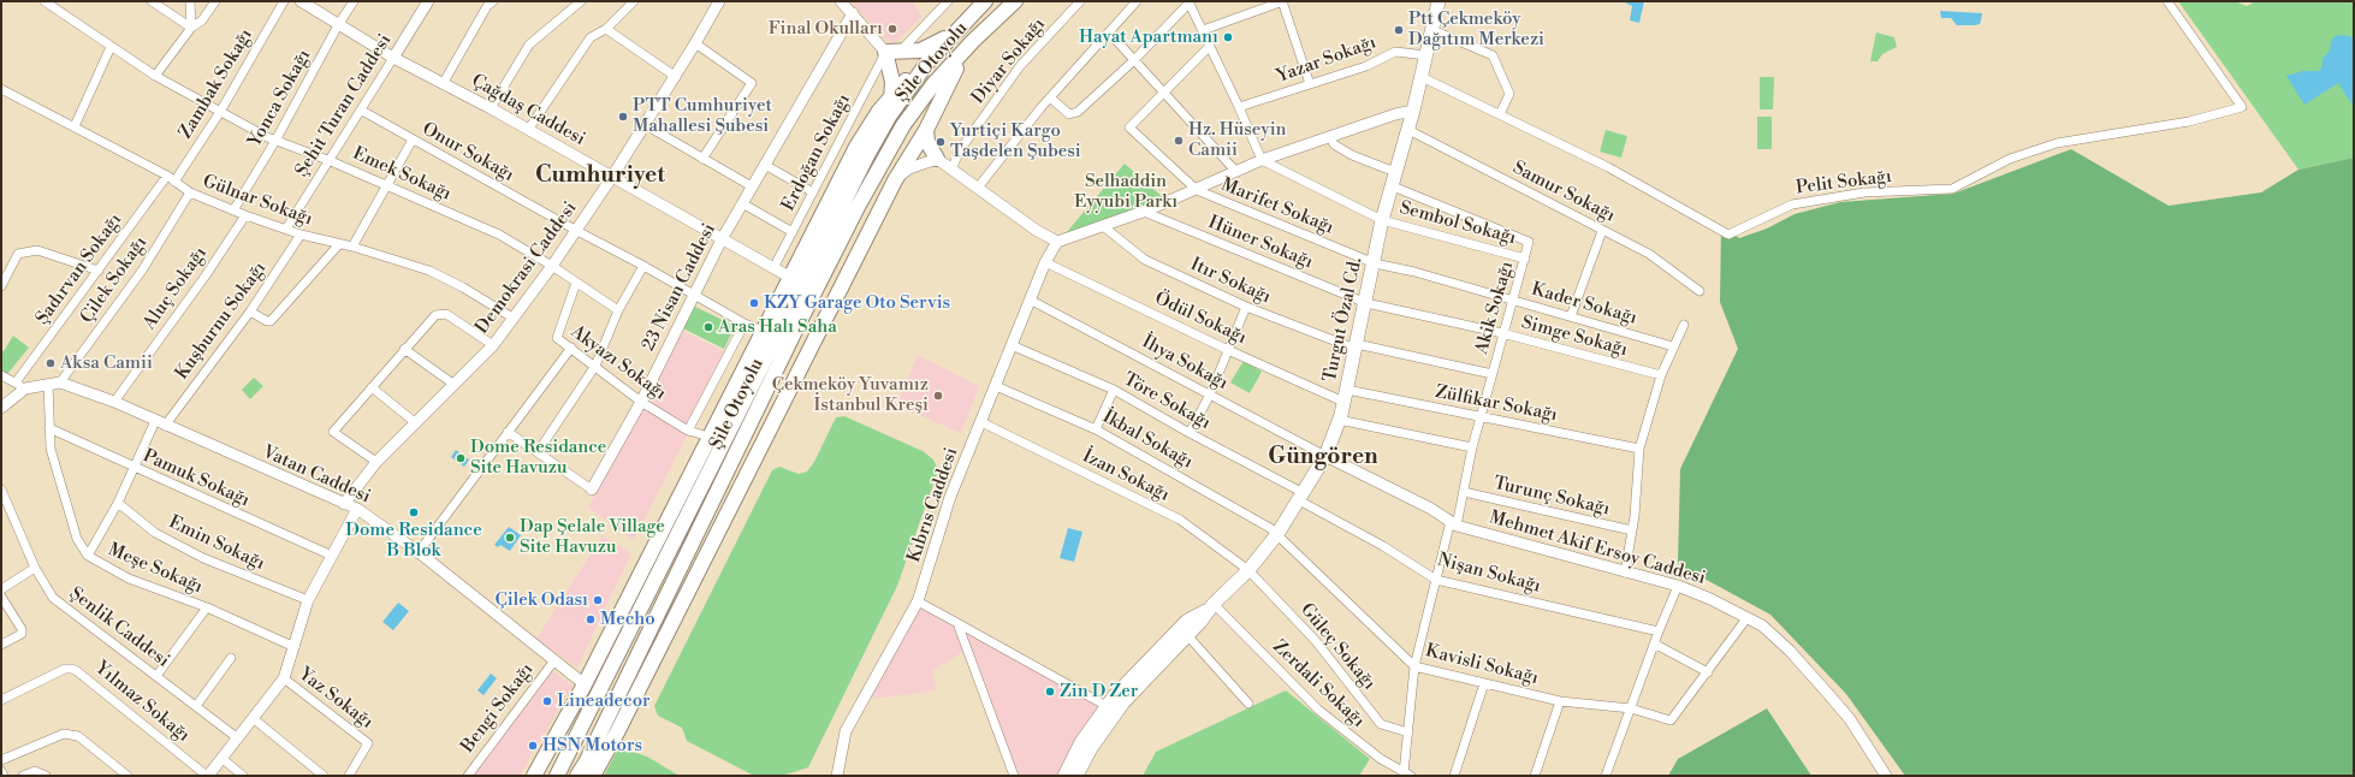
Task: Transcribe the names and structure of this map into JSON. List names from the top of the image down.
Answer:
{
  "streets": {
    "highway": ["Şile Otoyolu"],
    "main road": ["Turgut Özal Cd."],
    "street": [
      "Yazar Sokağı",
      "Diyar Sokağı",
      "Zambak Sokağı",
      "Yonca Sokağı",
      "Şehit Turan Caddesi",
      "Çağdaş Caddesi",
      "Onur Sokağı",
      "Erdoğan Sokağı",
      "Emek Sokağı",
      "Pelit Sokağı",
      "Samur Sokağı",
      "Gülnar Sokağı",
      "Marifet Sokağı",
      "Sembol Sokağı",
      "Hüner Sokağı",
      "Demokrasi Caddesi",
      "Şadırvan Sokağı",
      "Çilek Sokağı",
      "Itır Sokağı",
      "23 Nisan Caddesi",
      "Aluç Sokağı",
      "Kader Sokağı",
      "Akik Sokağı",
      "Ödül Sokağı",
      "Kuşburnu Sokağı",
      "Simge Sokağı",
      "Akyazı Sokağı",
      "İhya Sokağı",
      "Töre Sokağı",
      "Zülfikar Sokağı",
      "İkbal Sokağı",
      "Vatan Caddesi",
      "İzan Sokağı",
      "Pamuk Sokağı",
      "Turunç Sokağı",
      "Kıbrıs Caddesi",
      "Emin Sokağı",
      "Mehmet Akif Ersoy Caddesi",
      "Meşe Sokağı",
      "Nişan Sokağı",
      "Şenlik Caddesi",
      "Güleç Sokağı",
      "Kavisli Sokağı",
      "Zerdali Sokağı",
      "Yaz Sokağı",
      "Yılmaz Sokağı",
      "Bengi Sokağı"
    ]
  },
  "crossings": [
    ["Yazar Sokağı", "Turgut Özal Cd."],
    ["Zambak Sokağı", "Emek Sokağı"],
    ["Zambak Sokağı", "Gülnar Sokağı"],
    ["Zambak Sokağı", "Şadırvan Sokağı"],
    ["Yonca Sokağı", "Çağdaş Caddesi"],
    ["Yonca Sokağı", "Emek Sokağı"],
    ["Yonca Sokağı", "Gülnar Sokağı"],
    ["Şehit Turan Caddesi", "Çağdaş Caddesi"],
    ["Şehit Turan Caddesi", "Onur Sokağı"],
    ["Şehit Turan Caddesi", "Emek Sokağı"],
    ["Şehit Turan Caddesi", "Gülnar Sokağı"],
    ["Çağdaş Caddesi", "Erdoğan Sokağı"],
    ["Çağdaş Caddesi", "Demokrasi Caddesi"],
    ["Çağdaş Caddesi", "23 Nisan Caddesi"],
    ["Onur Sokağı", "Demokrasi Caddesi"],
    ["Onur Sokağı", "23 Nisan Caddesi"],
    ["Emek Sokağı", "Demokrasi Caddesi"],
    ["Emek Sokağı", "Akyazı Sokağı"],
    ["Pelit Sokağı", "Turgut Özal Cd."],
    ["Samur Sokağı", "Turgut Özal Cd."],
    ["Gülnar Sokağı", "Demokrasi Caddesi"],
    ["Gülnar Sokağı", "Şadırvan Sokağı"],
    ["Gülnar Sokağı", "Çilek Sokağı"],
    ["Gülnar Sokağı", "Aluç Sokağı"],
    ["Gülnar Sokağı", "Kuşburnu Sokağı"],
    ["Marifet Sokağı", "Kader Sokağı"],
    ["Marifet Sokağı", "Turgut Özal Cd."],
    ["Sembol Sokağı", "Akik Sokağı"],
    ["Sembol Sokağı", "Turgut Özal Cd."],
    ["Hüner Sokağı", "Turgut Özal Cd."],
    ["Hüner Sokağı", "Simge Sokağı"],
    ["Demokrasi Caddesi", "Vatan Caddesi"],
    ["Çilek Sokağı", "Vatan Caddesi"],
    ["Itır Sokağı", "Akik Sokağı"],
    ["Itır Sokağı", "Turgut Özal Cd."],
    ["23 Nisan Caddesi", "Akyazı Sokağı"],
    ["Aluç Sokağı", "Vatan Caddesi"],
    ["Kader Sokağı", "Akik Sokağı"],
    ["Kader Sokağı", "Turgut Özal Cd."],
    ["Akik Sokağı", "Turgut Özal Cd."],
    ["Akik Sokağı", "Simge Sokağı"],
    ["Akik Sokağı", "Zülfikar Sokağı"],
    ["Akik Sokağı", "Turunç Sokağı"],
    ["Akik Sokağı", "Mehmet Akif Ersoy Caddesi"],
    ["Akik Sokağı", "Nişan Sokağı"],
    ["Akik Sokağı", "Güleç Sokağı"],
    ["Akik Sokağı", "Kavisli Sokağı"],
    ["Akik Sokağı", "Zerdali Sokağı"],
    ["Ödül Sokağı", "Turgut Özal Cd."],
    ["Ödül Sokağı", "Zülfikar Sokağı"],
    ["Ödül Sokağı", "Kıbrıs Caddesi"],
    ["Turgut Özal Cd.", "Simge Sokağı"],
    ["Turgut Özal Cd.", "İhya Sokağı"],
    ["Turgut Özal Cd.", "Töre Sokağı"],
    ["Turgut Özal Cd.", "Zülfikar Sokağı"],
    ["Turgut Özal Cd.", "İkbal Sokağı"],
    ["Turgut Özal Cd.", "İzan Sokağı"],
    ["Turgut Özal Cd.", "Mehmet Akif Ersoy Caddesi"],
    ["Turgut Özal Cd.", "Nişan Sokağı"],
    ["Turgut Özal Cd.", "Güleç Sokağı"],
    ["Turgut Özal Cd.", "Kavisli Sokağı"],
    ["Turgut Özal Cd.", "Zerdali Sokağı"],
    ["Kuşburnu Sokağı", "Vatan Caddesi"],
    ["Kuşburnu Sokağı", "Pamuk Sokağı"],
    ["Kuşburnu Sokağı", "Emin Sokağı"],
    ["Kuşburnu Sokağı", "Meşe Sokağı"],
    ["İhya Sokağı", "Kıbrıs Caddesi"],
    ["İhya Sokağı", "Mehmet Akif Ersoy Caddesi"],
    ["Töre Sokağı", "Kıbrıs Caddesi"],
    ["Töre Sokağı", "Nişan Sokağı"],
    ["İkbal Sokağı", "Kıbrıs Caddesi"],
    ["İkbal Sokağı", "Kavisli Sokağı"],
    ["Vatan Caddesi", "Meşe Sokağı"],
    ["Vatan Caddesi", "Bengi Sokağı"],
    ["İzan Sokağı", "Kıbrıs Caddesi"],
    ["İzan Sokağı", "Güleç Sokağı"],
    ["Pamuk Sokağı", "Meşe Sokağı"]
  ],
  "districts": ["Cumhuriyet", "Güngören"],
  "parks": ["Selhaddin Eyyubi Parkı"],
  "places": [
    "Final Okulları",
    "Ptt Çekmeköy Dağıtım Merkezi",
    "Hayat Apartmanı",
    "PTT Cumhuriyet Mahallesi Şubesi",
    "Hz. Hüseyin Camii",
    "Yurtiçi Kargo Taşdelen Şubesi",
    "KZY Garage Oto Servis",
    "Aras Halı Saha",
    "Aksa Camii",
    "Çekmeköy Yuvamız İstanbul Kreşi",
    "Dome Residance Site Havuzu",
    "Dome Residance B Blok",
    "Dap Şelale Village Site Havuzu",
    "Çilek Odası",
    "Mecho",
    "Zin D Zer",
    "Lineadecor",
    "HSN Motors"
  ]
}
